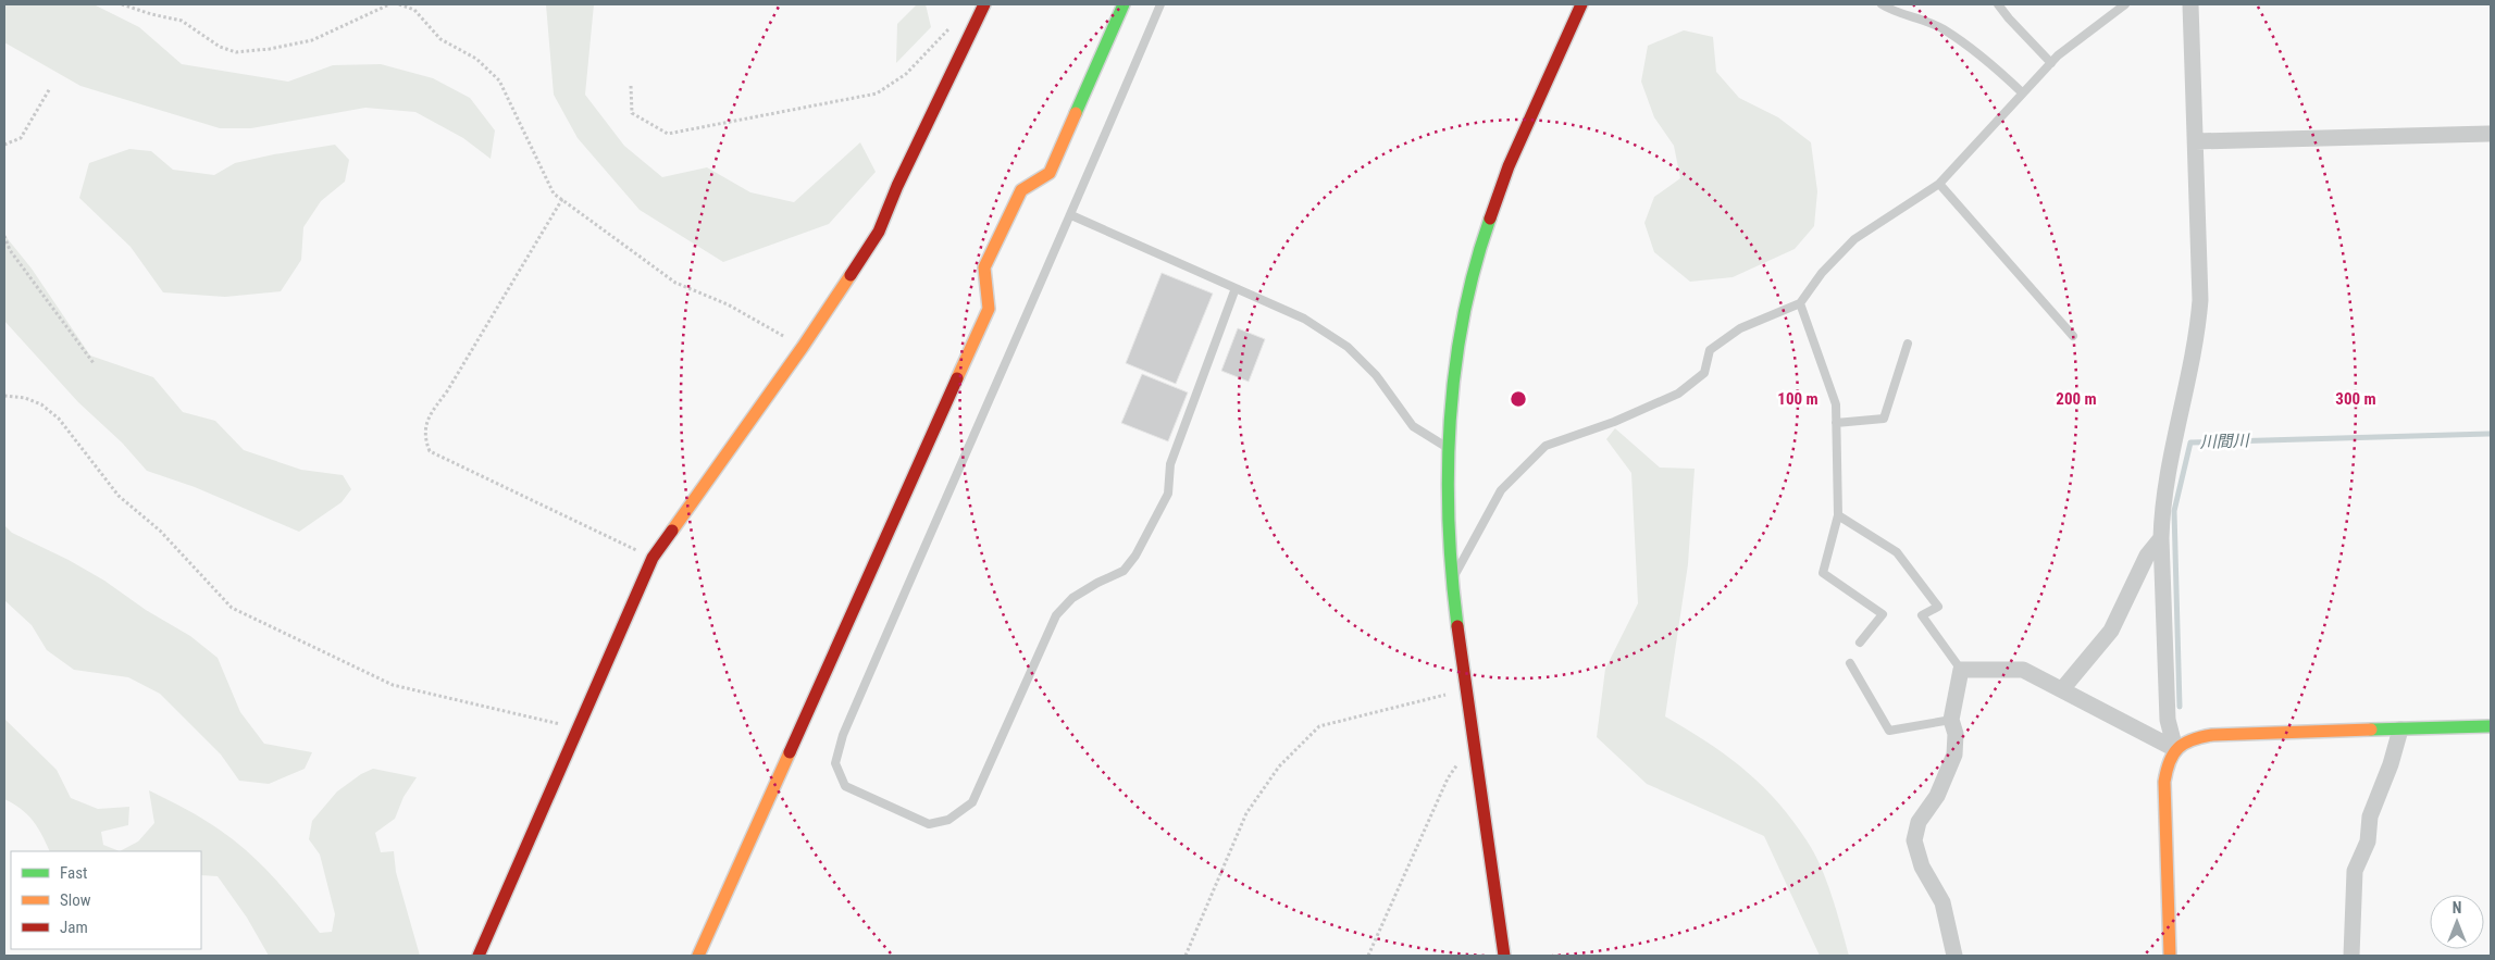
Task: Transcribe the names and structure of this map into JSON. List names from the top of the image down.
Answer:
{
  "water": ["川間川"],
  "legend": ["Fast", "Slow", "Jam"],
  "north": "top",
  "rings": ["100 m", "200 m", "300 m"]
}
